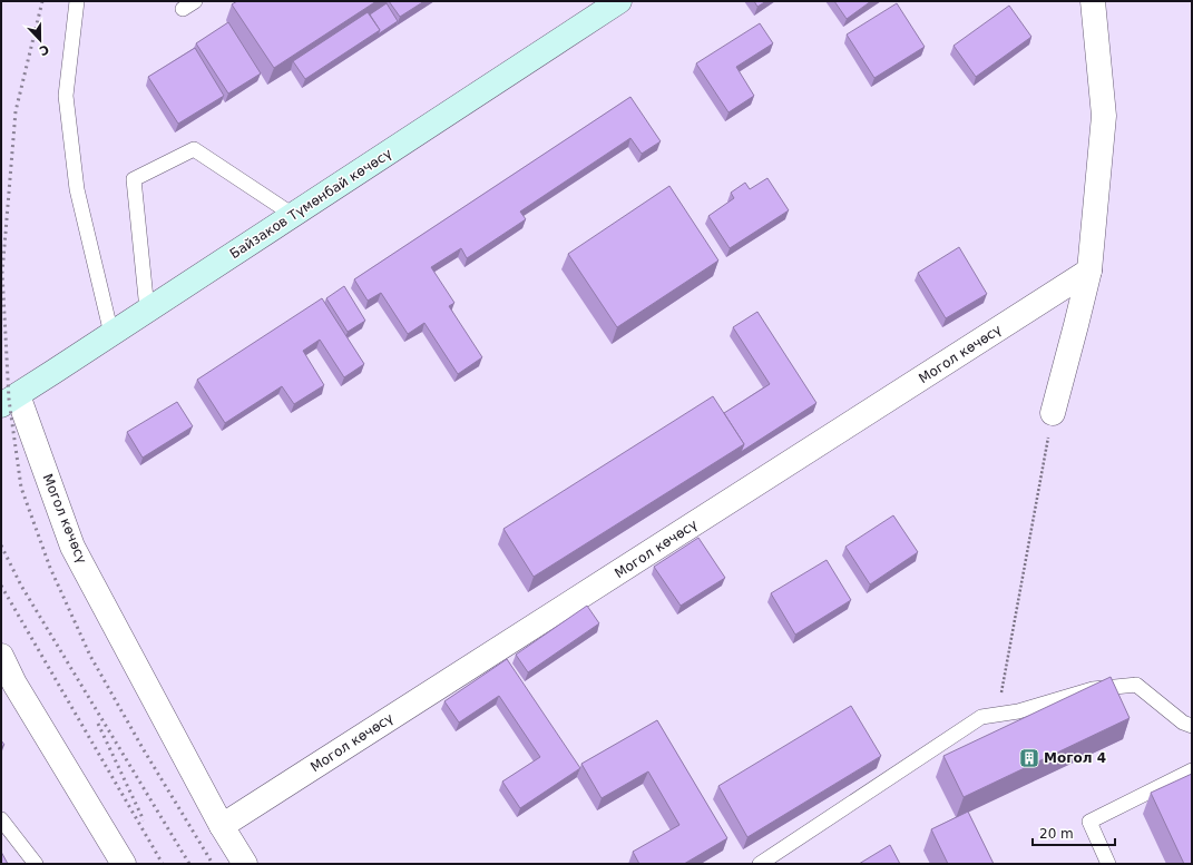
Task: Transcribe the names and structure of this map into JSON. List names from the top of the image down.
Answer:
{
  "streets": {
    "main road": ["Байзаков Түмөнбай көчөсү"],
    "street": ["Могол көчөсү"]
  },
  "crossings": [
    ["Байзаков Түмөнбай көчөсү", "Могол көчөсү"]
  ],
  "places": {
    "building": ["Могол 4"]
  },
  "scale_bar": "20 m",
  "north": "bottom"
}
